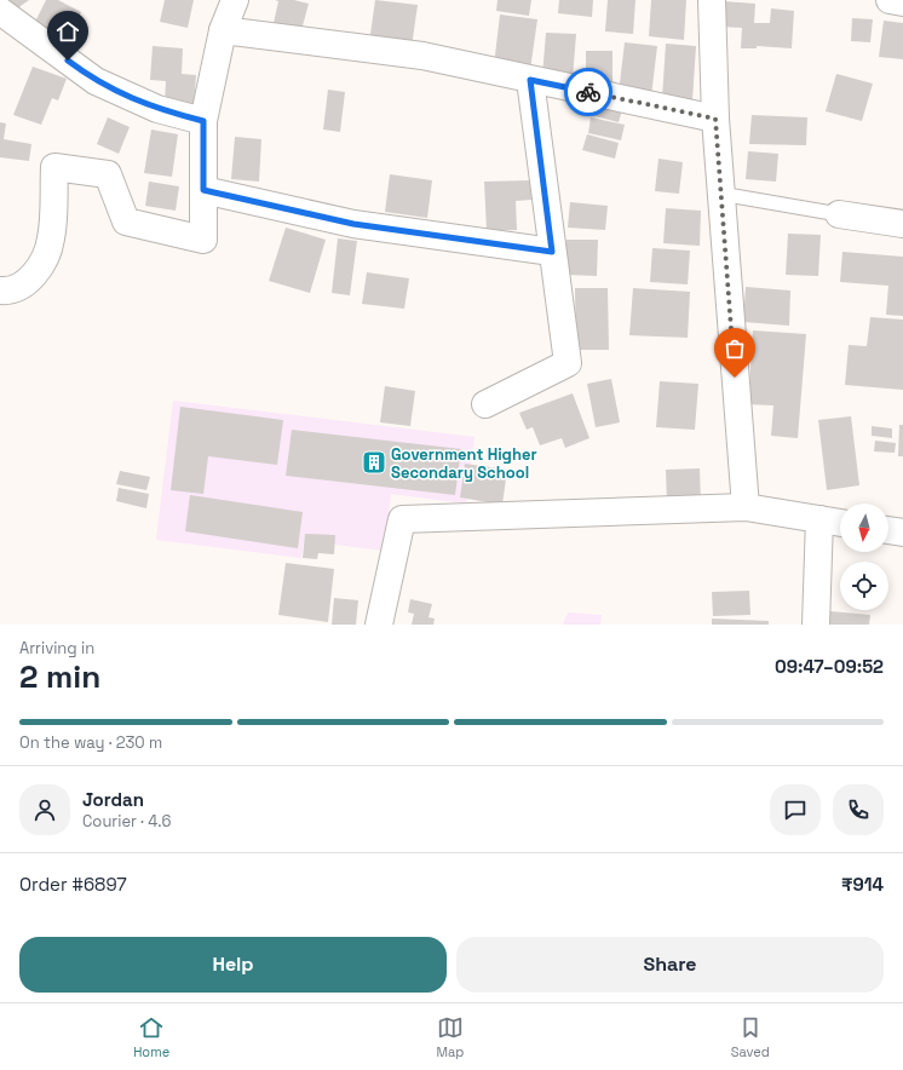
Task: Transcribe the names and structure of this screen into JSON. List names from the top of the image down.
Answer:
{
  "places": {
    "building": ["Government Higher Secondary School"]
  },
  "north": "bottom",
  "page": {
    "heading": ["2 min", "Arriving in", "09:47–09:52"],
    "panel": [
      "Jordan",
      "Courier · 4.6",
      "Order #6897",
      "₹914"
    ],
    "bar": "On the way · 230 m",
    "buttons": ["Help", "Share"],
    "tabs": ["Home", "Map", "Saved"]
  }
}
